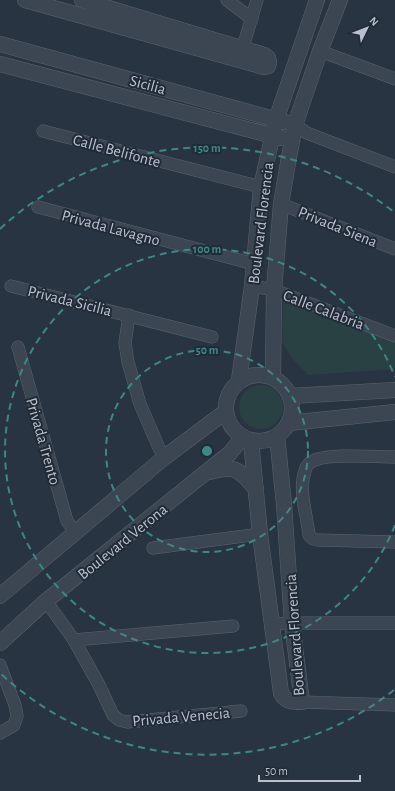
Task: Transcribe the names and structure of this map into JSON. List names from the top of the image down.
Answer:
{
  "streets": {
    "street": [
      "Sicilia",
      "Calle Belifonte",
      "Boulevard Florencia",
      "Privada Siena",
      "Privada Lavagno",
      "Privada Sicilia",
      "Calle Calabria",
      "Privada Trento",
      "Boulevard Verona",
      "Privada Venecia"
    ]
  },
  "crossings": [
    ["Sicilia", "Boulevard Florencia"],
    ["Calle Belifonte", "Boulevard Florencia"],
    ["Boulevard Florencia", "Privada Siena"],
    ["Boulevard Florencia", "Privada Lavagno"],
    ["Boulevard Florencia", "Calle Calabria"],
    ["Boulevard Florencia", "Boulevard Verona"],
    ["Boulevard Verona", "Privada Venecia"]
  ],
  "scale_bar": "50 m",
  "north": "top right",
  "rings": ["150 m", "100 m", "50 m"]
}
